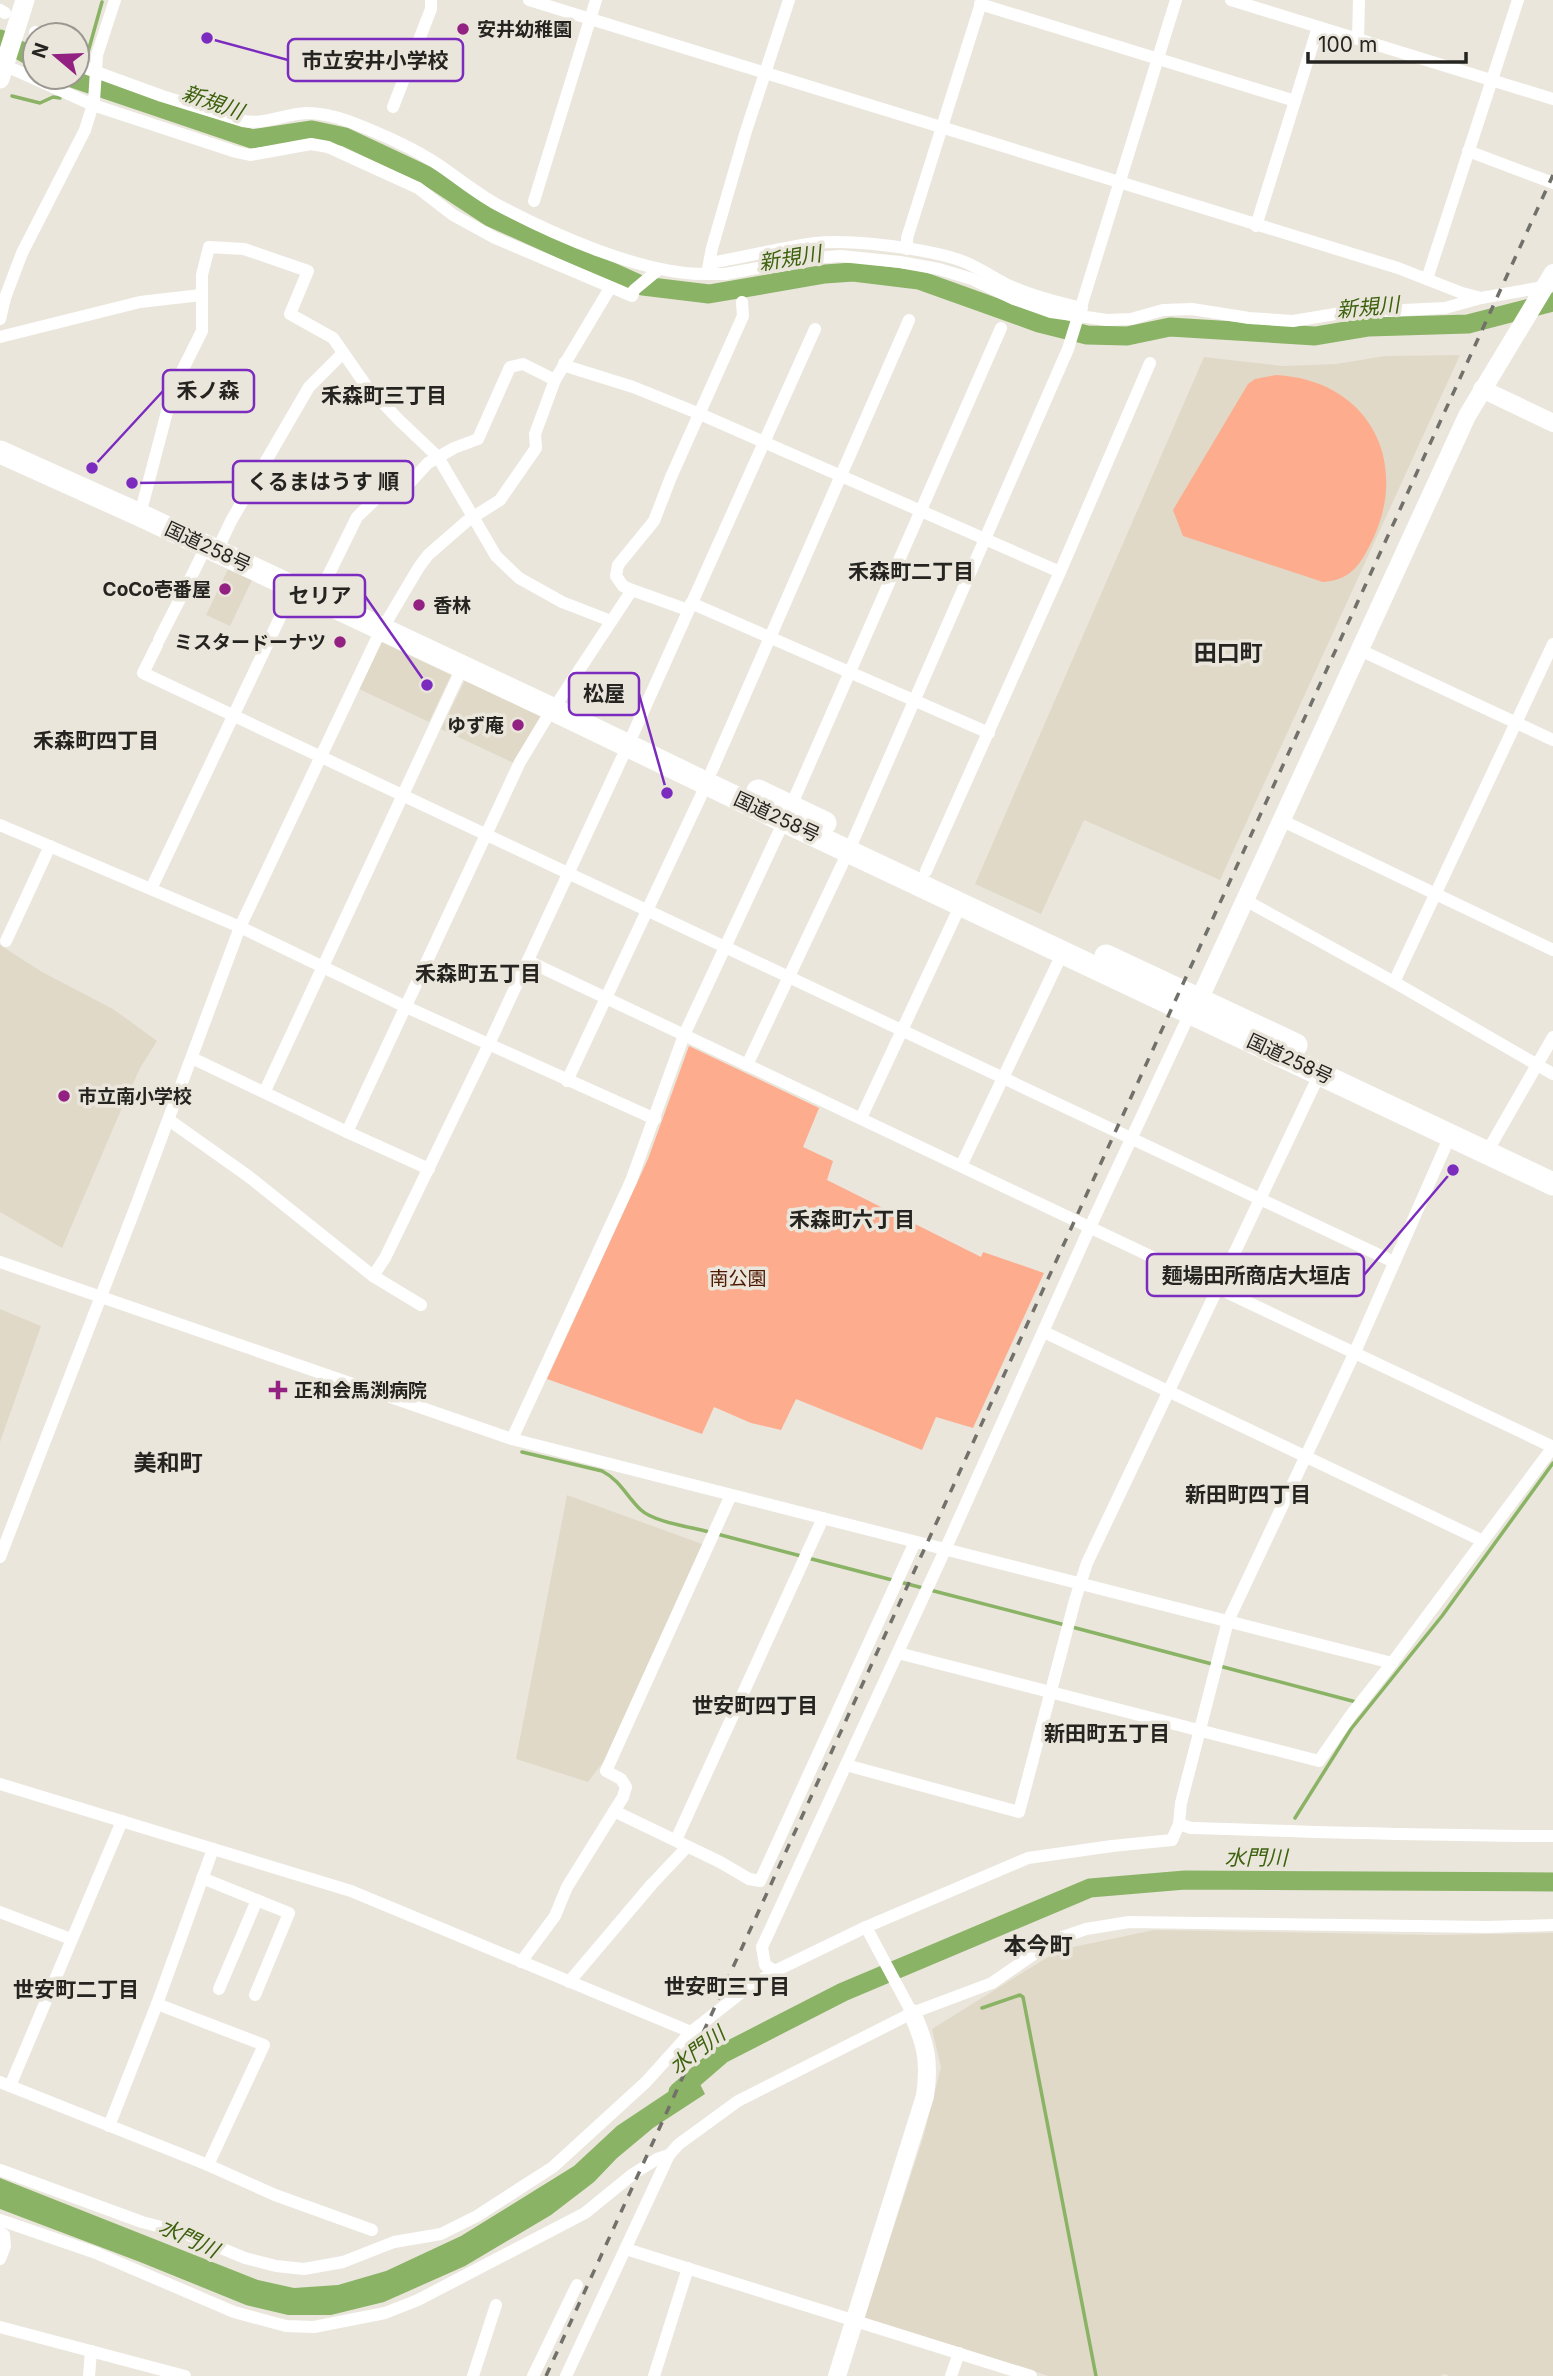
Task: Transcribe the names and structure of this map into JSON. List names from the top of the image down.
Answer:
{
  "streets": {
    "highway": ["国道258号"]
  },
  "districts": [
    "禾森町三丁目",
    "禾森町二丁目",
    "田口町",
    "禾森町四丁目",
    "禾森町五丁目",
    "禾森町六丁目",
    "美和町",
    "新田町四丁目",
    "世安町四丁目",
    "新田町五丁目",
    "本今町",
    "世安町三丁目",
    "世安町二丁目"
  ],
  "water": ["新規川", "水門川"],
  "parks": ["南公園"],
  "places": {
    "other": [
      "安井幼稚園",
      "市立安井小学校",
      "禾ノ森",
      "くるまはうす 順",
      "CoCo壱番屋",
      "香林",
      "ミスタードーナツ",
      "セリア",
      "ゆず庵",
      "松屋",
      "市立南小学校",
      "麺場田所商店大垣店"
    ],
    "health": ["正和会馬渕病院"]
  },
  "scale_bar": "100 m",
  "north": "left"
}
